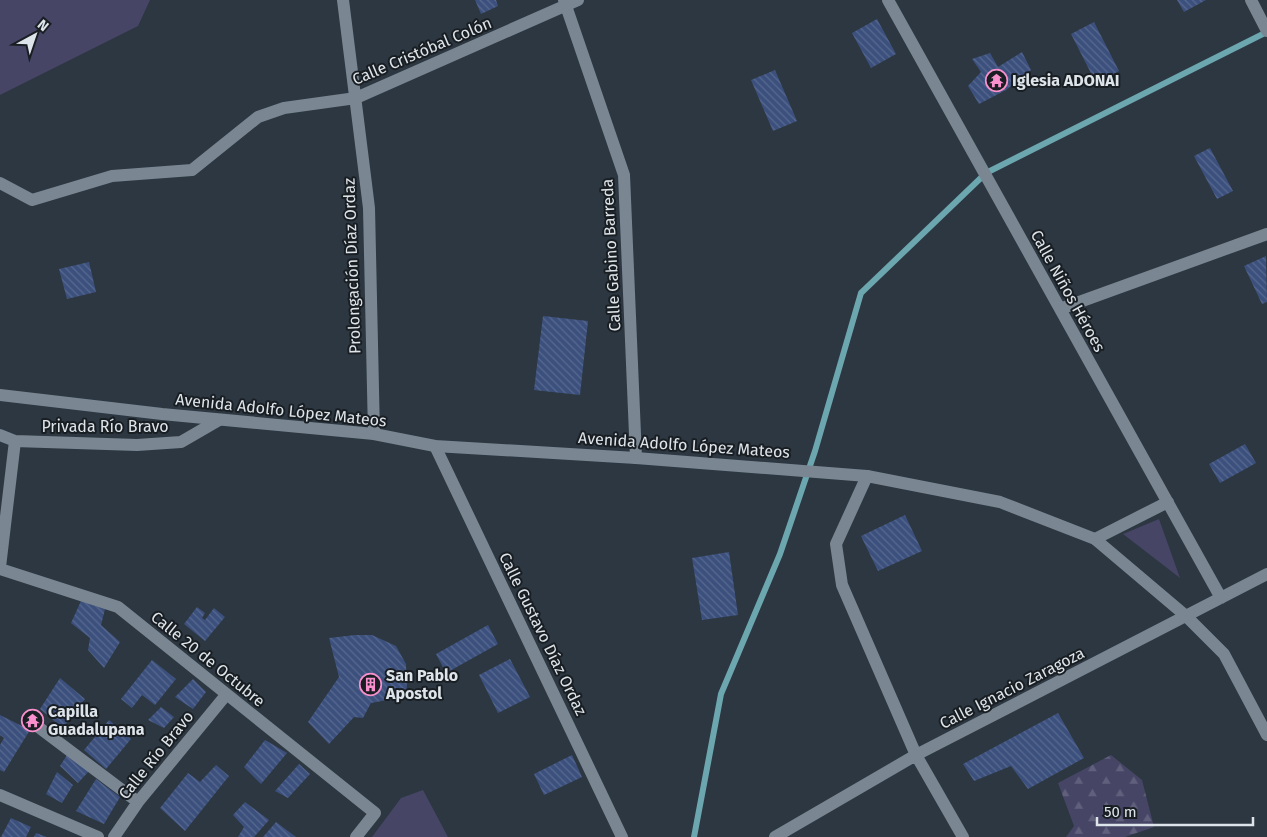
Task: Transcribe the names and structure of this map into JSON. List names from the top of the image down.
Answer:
{
  "streets": {
    "street": [
      "Calle Cristóbal Colón",
      "Calle Gabino Barreda",
      "Prolongación Díaz Ordaz",
      "Calle Niños Héroes",
      "Avenida Adolfo López Mateos",
      "Privada Río Bravo",
      "Calle Gustavo Díaz Ordaz",
      "Calle 20 de Octubre",
      "Calle Ignacio Zaragoza",
      "Calle Río Bravo"
    ]
  },
  "crossings": [
    ["Calle Cristóbal Colón", "Calle Gabino Barreda"],
    ["Calle Cristóbal Colón", "Prolongación Díaz Ordaz"],
    ["Calle Gabino Barreda", "Avenida Adolfo López Mateos"],
    ["Prolongación Díaz Ordaz", "Avenida Adolfo López Mateos"],
    ["Calle Niños Héroes", "Calle Ignacio Zaragoza"],
    ["Avenida Adolfo López Mateos", "Privada Río Bravo"],
    ["Avenida Adolfo López Mateos", "Calle Gustavo Díaz Ordaz"],
    ["Avenida Adolfo López Mateos", "Calle Ignacio Zaragoza"],
    ["Calle 20 de Octubre", "Calle Río Bravo"]
  ],
  "places": {
    "temple": ["Iglesia ADONAI", "Capilla Guadalupana"],
    "building": ["San Pablo Apostol"]
  },
  "scale_bar": "50 m",
  "north": "top right"
}
